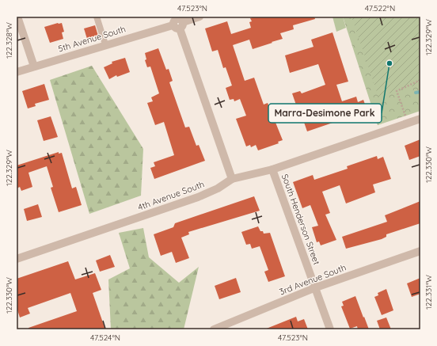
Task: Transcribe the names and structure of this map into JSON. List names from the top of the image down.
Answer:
{
  "streets": {
    "street": [
      "5th Avenue South",
      "4th Avenue South",
      "South Henderson Street",
      "3rd Avenue South"
    ]
  },
  "crossings": [
    ["4th Avenue South", "South Henderson Street"],
    ["South Henderson Street", "3rd Avenue South"]
  ],
  "places": ["Marra-Desimone Park"],
  "coordinates": [
    "47.523°N",
    "47.522°N",
    "122.329°W",
    "122.328°W",
    "122.330°W",
    "122.331°W",
    "47.524°N"
  ]
}
